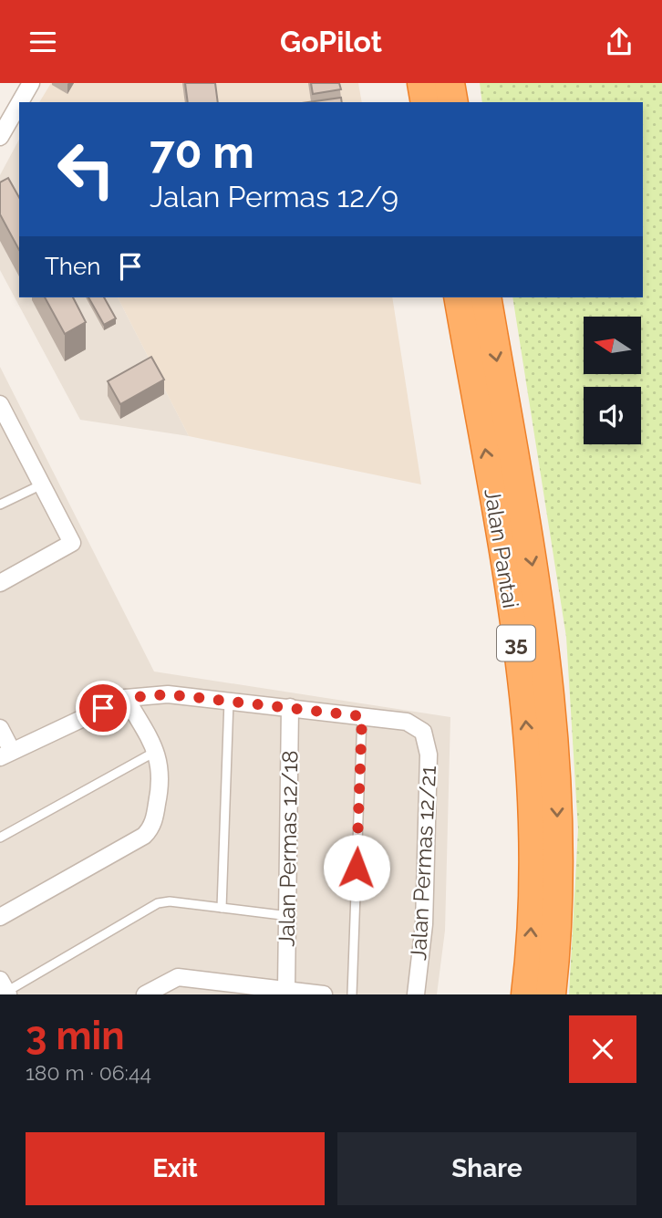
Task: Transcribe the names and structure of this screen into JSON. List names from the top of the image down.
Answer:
{
  "streets": {
    "highway": ["Jalan Pantai", "35"],
    "street": ["Jalan Permas 12/18", "Jalan Permas 12/21"]
  },
  "north": "left",
  "page": {
    "header": "GoPilot",
    "turn": ["70 m", "Jalan Permas 12/9"],
    "then": "Then",
    "heading": ["3 min", "180 m · 06:44"],
    "buttons": ["Exit", "Share"]
  }
}
